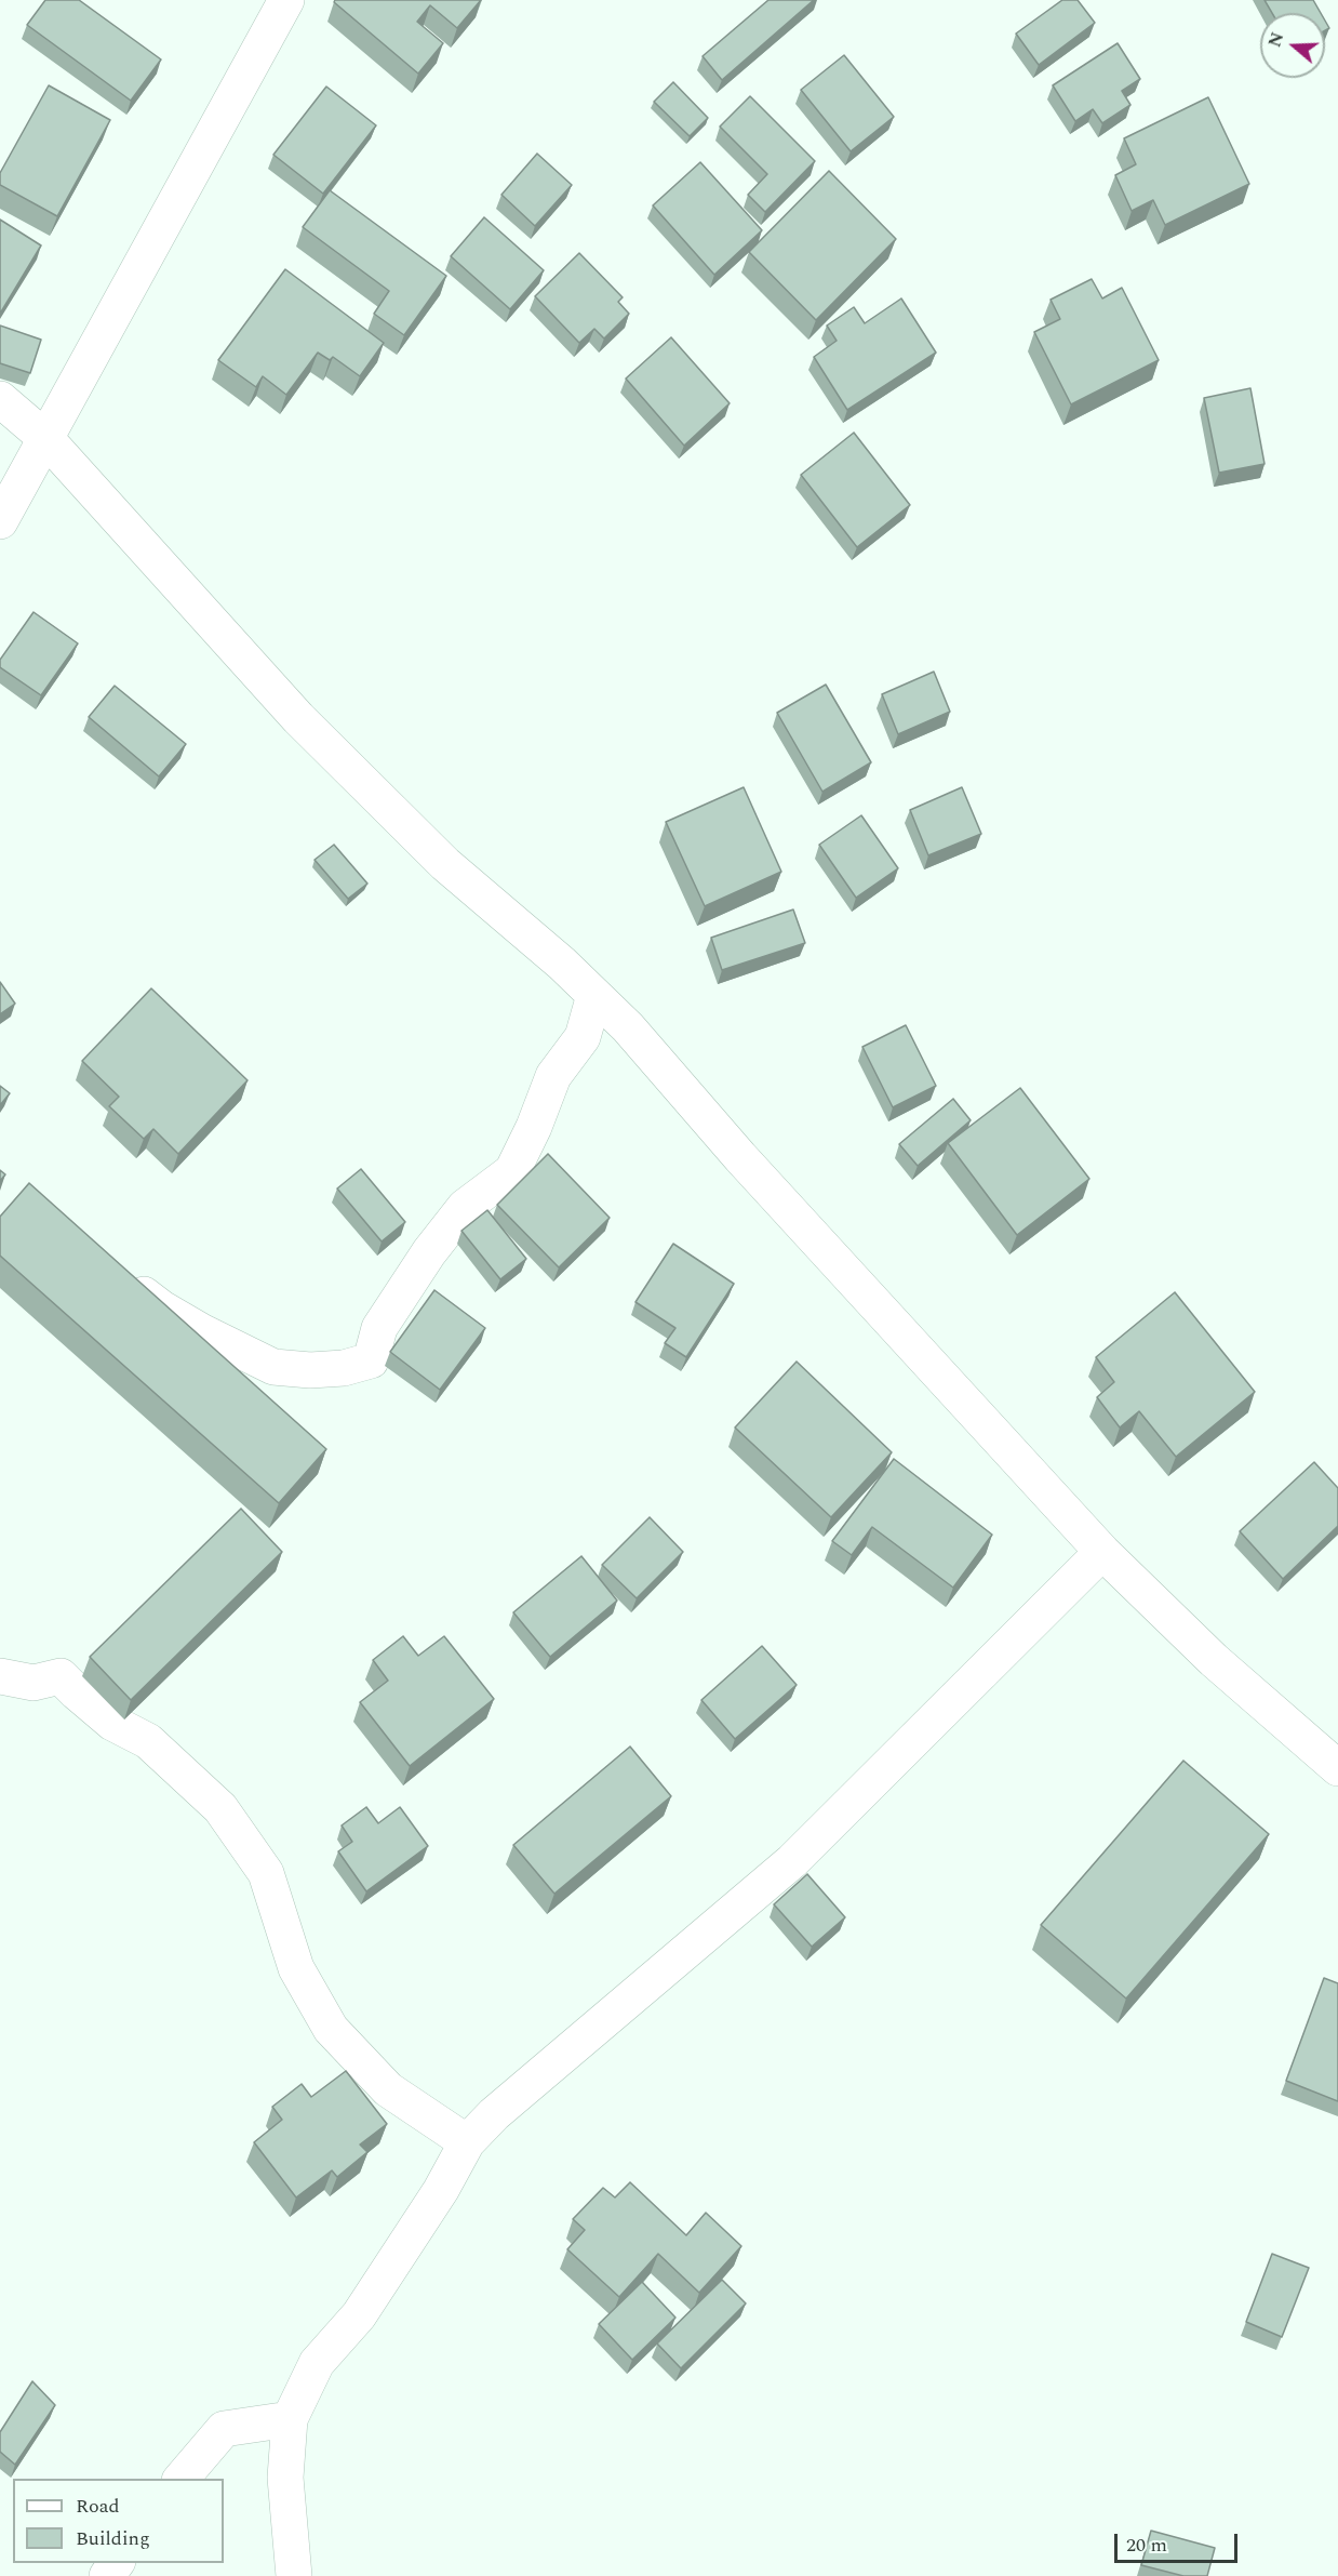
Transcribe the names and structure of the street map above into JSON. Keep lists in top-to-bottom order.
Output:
{
  "legend": ["Road", "Building"],
  "scale_bar": "20 m",
  "north": "left"
}
